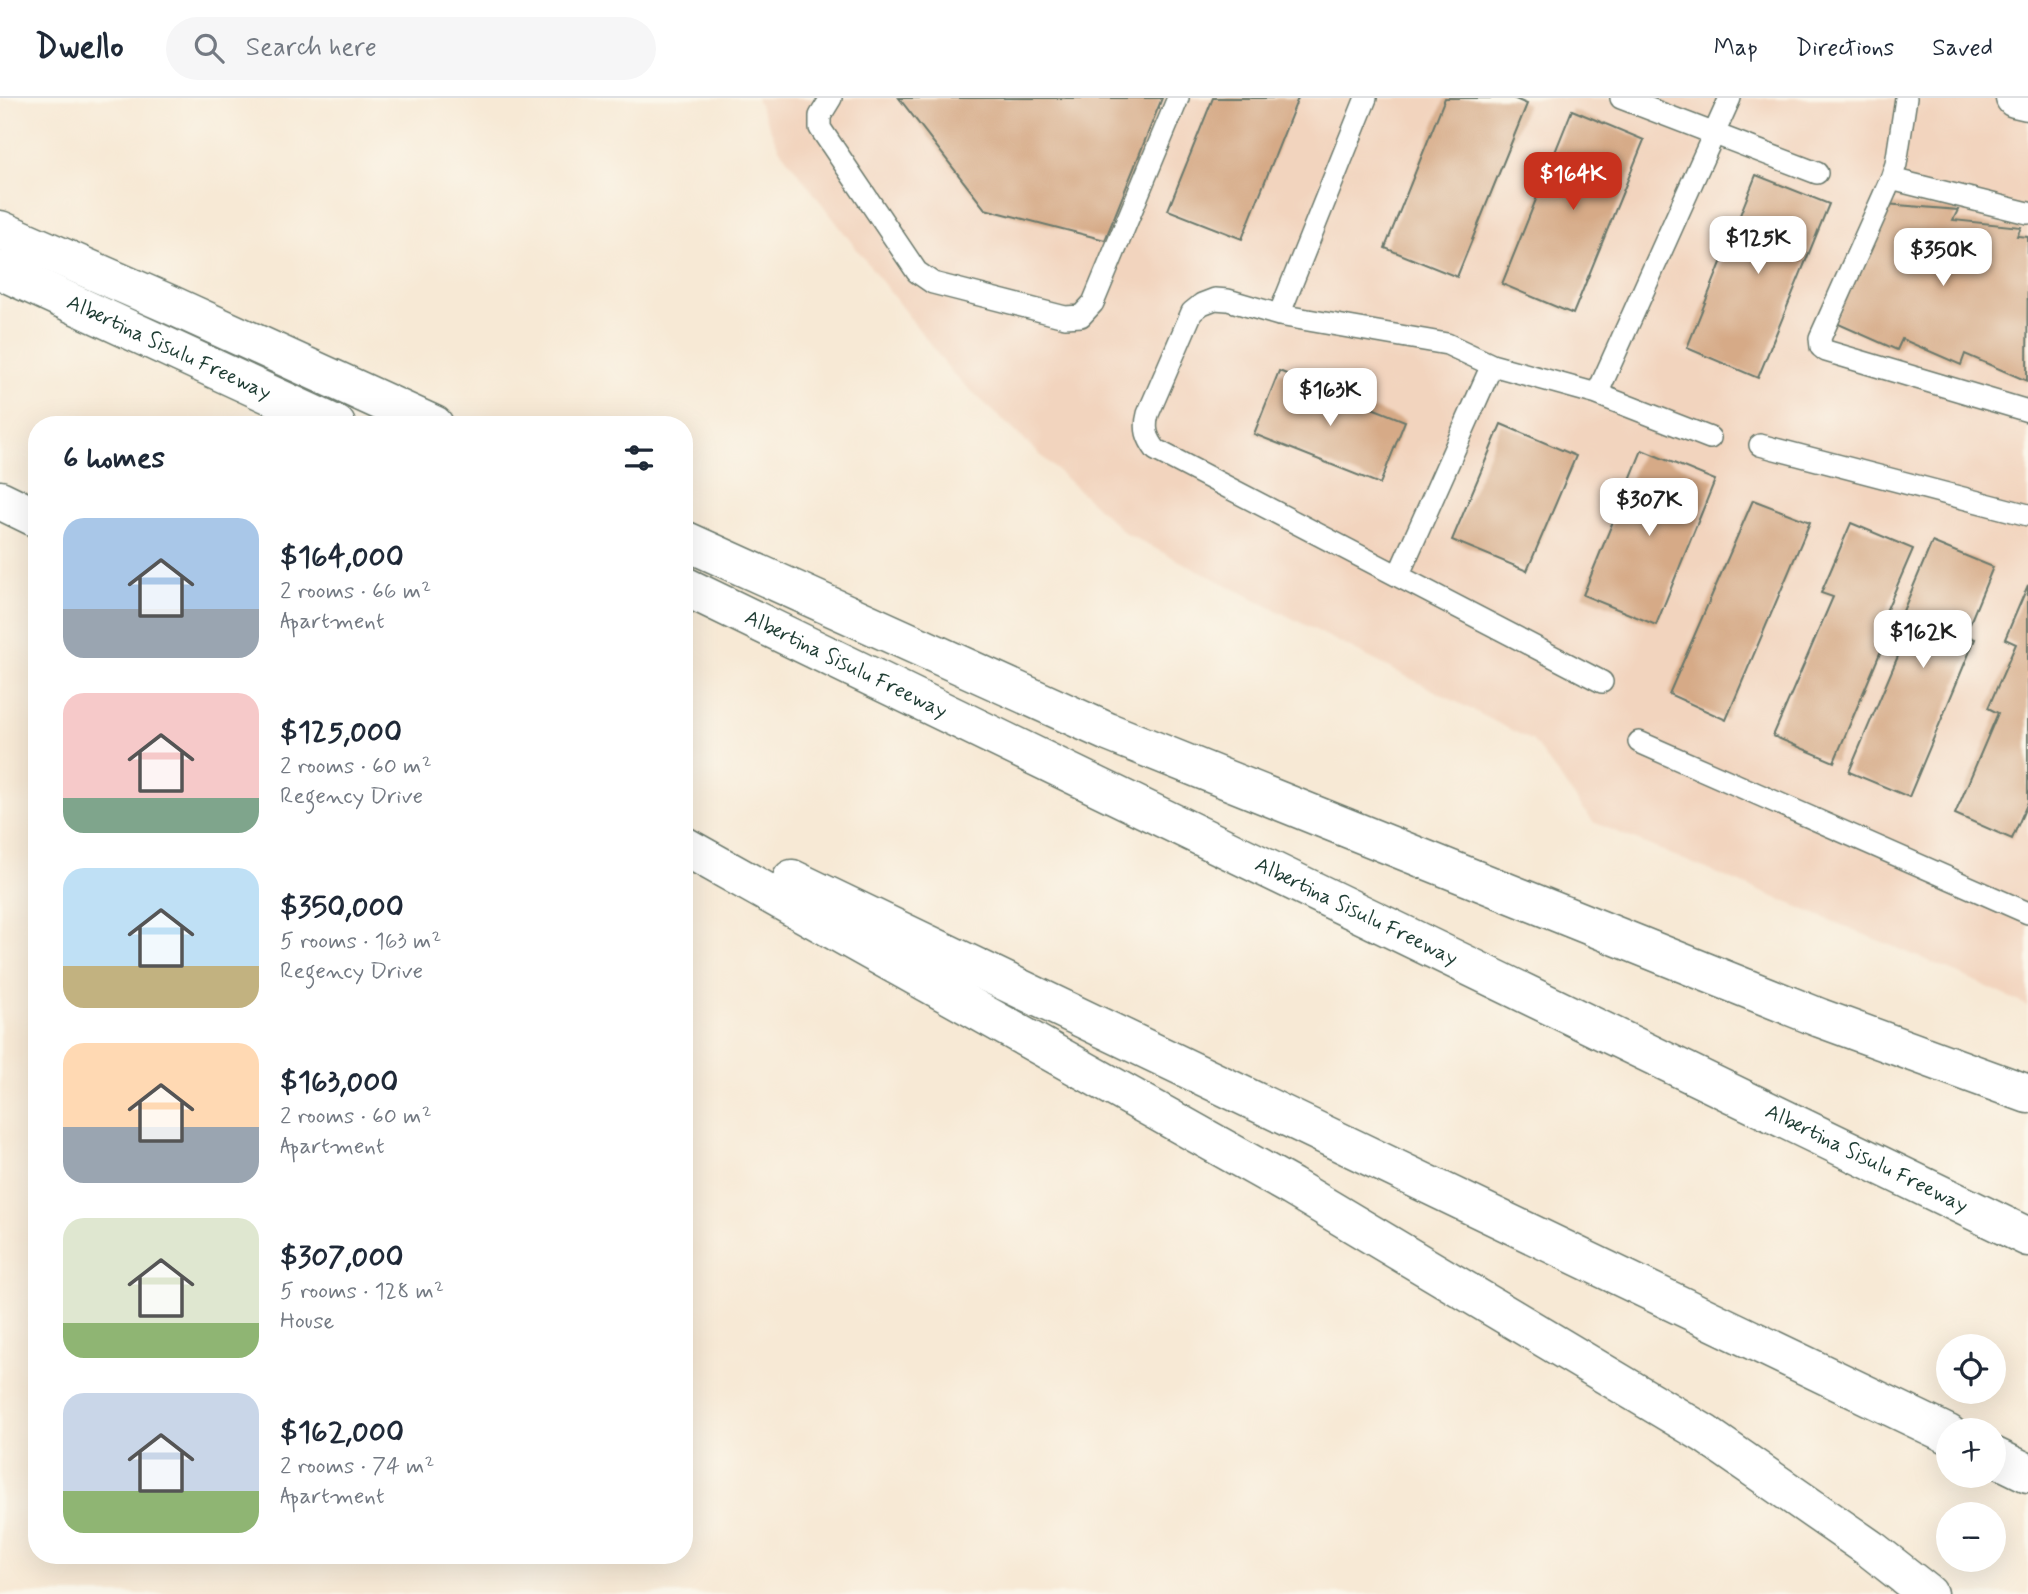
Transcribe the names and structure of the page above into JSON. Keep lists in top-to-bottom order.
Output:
{
  "streets": {
    "main road": ["Albertina Sisulu Freeway"]
  },
  "page": {
    "header": "Dwello",
    "search": "Search here",
    "nav": ["Map", "Directions", "Saved"],
    "price": [
      "$164K",
      "$125K",
      "$350K",
      "$163K",
      "$307K",
      "$162K"
    ],
    "heading": "6 homes",
    "list": [
      {
        "name": "$164,000",
        "note": "2 rooms · 66 m² · Apartment"
      },
      {
        "name": "$125,000",
        "note": "2 rooms · 60 m² · Regency Drive"
      },
      {
        "name": "$350,000",
        "note": "5 rooms · 163 m² · Regency Drive"
      },
      {
        "name": "$163,000",
        "note": "2 rooms · 60 m² · Apartment"
      },
      {
        "name": "$307,000",
        "note": "5 rooms · 128 m² · House"
      },
      {
        "name": "$162,000",
        "note": "2 rooms · 74 m² · Apartment"
      }
    ],
    "map_buttons": ["+", "−"]
  }
}
